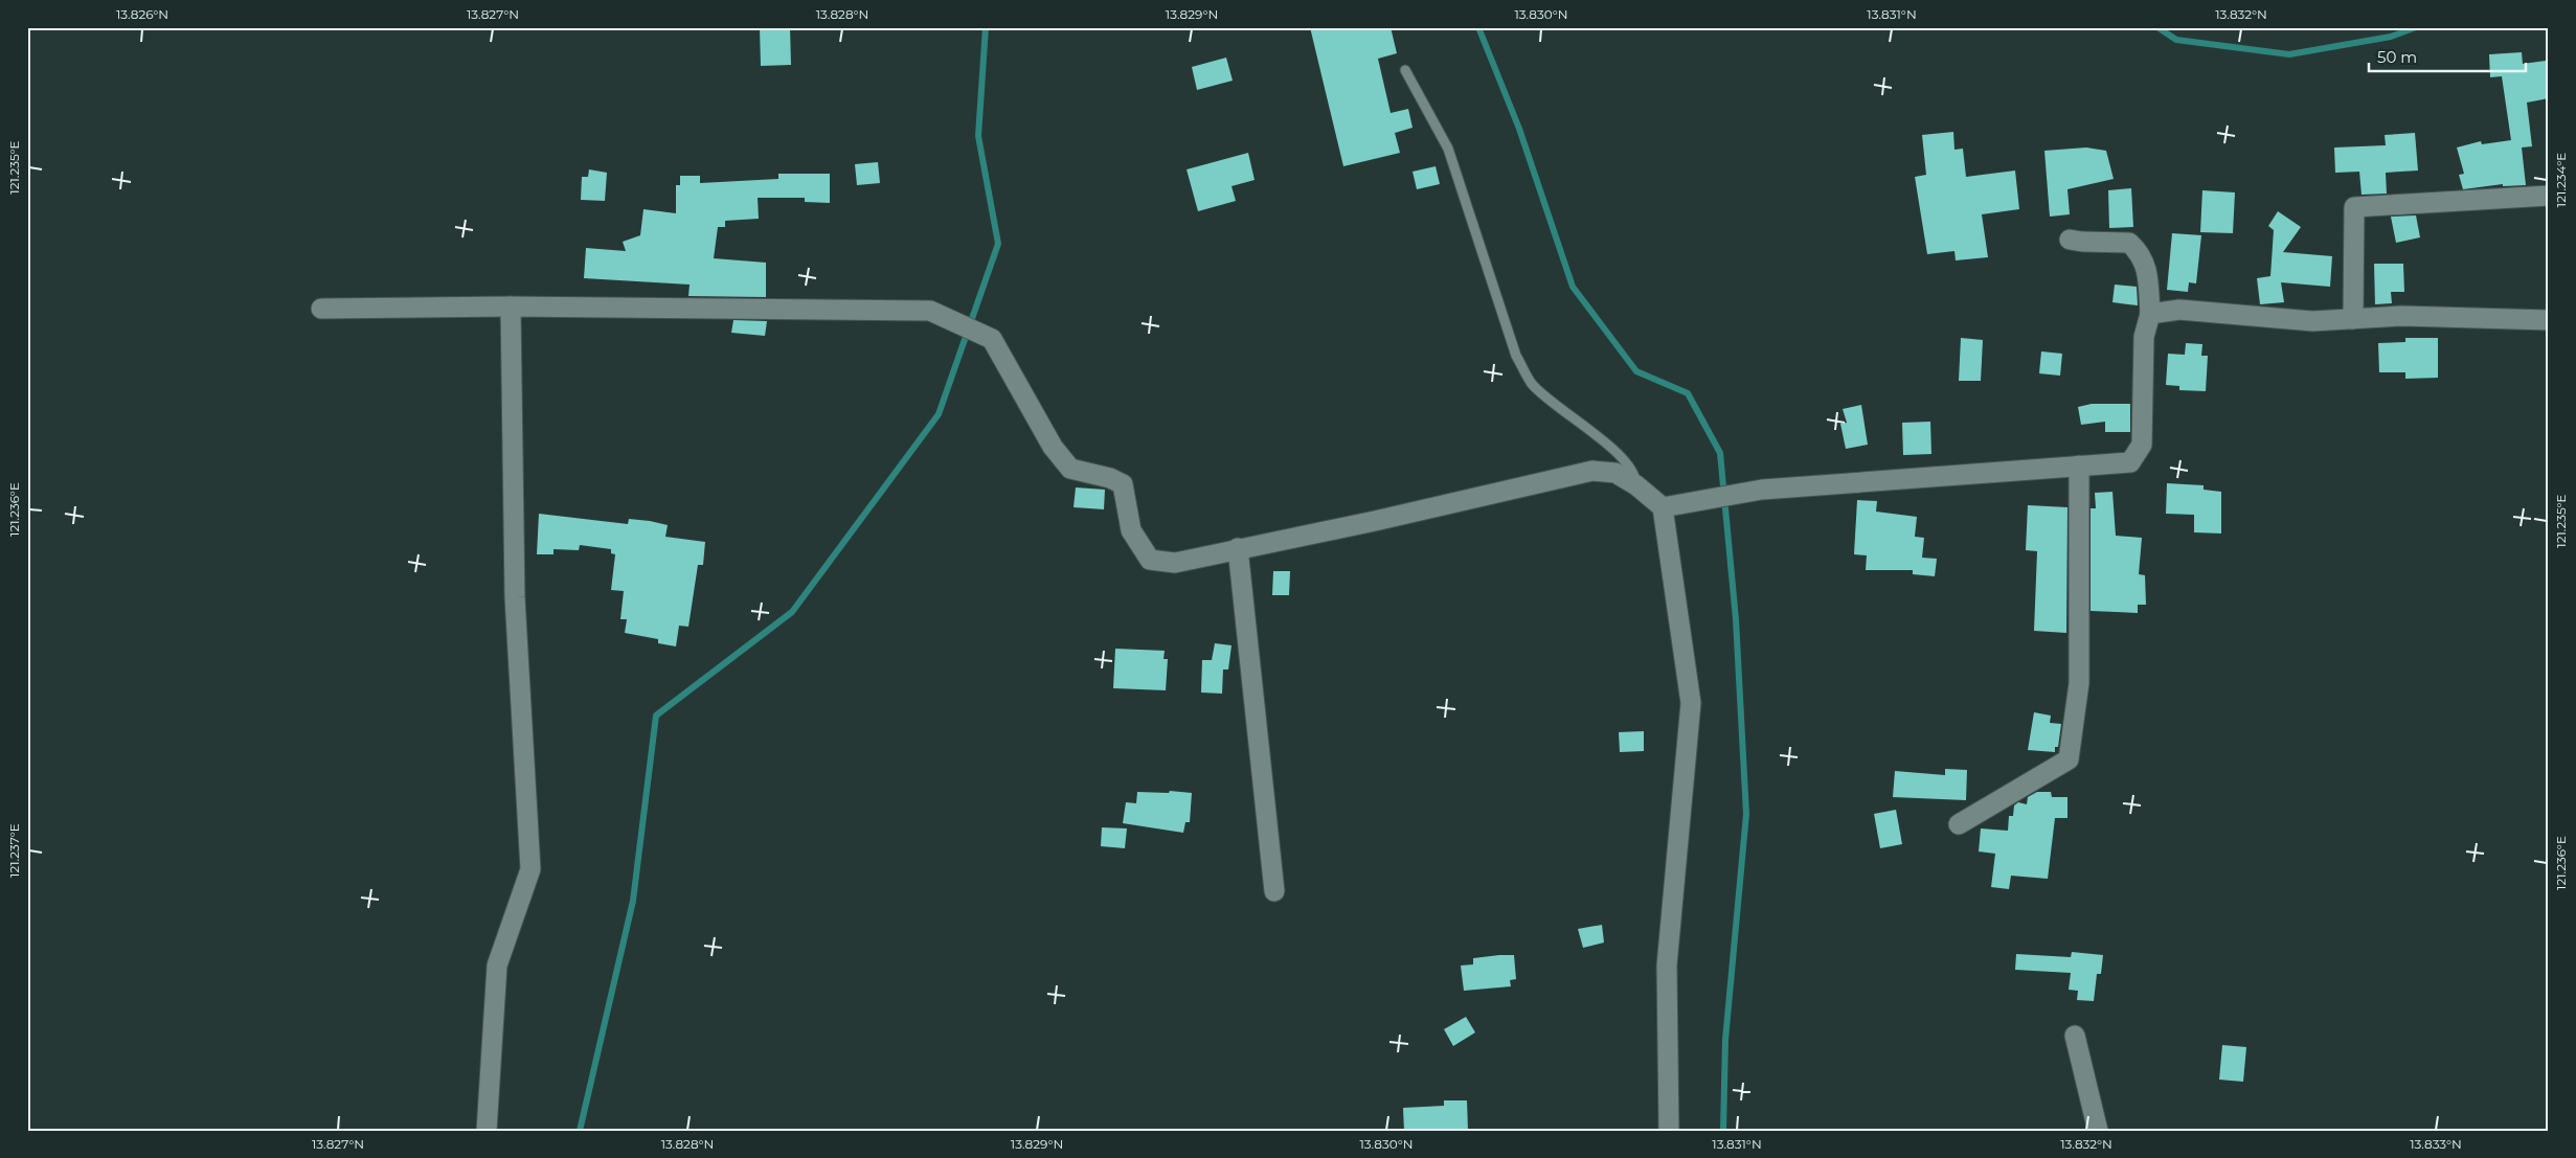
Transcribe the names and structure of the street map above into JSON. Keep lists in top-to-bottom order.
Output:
{
  "scale_bar": "50 m",
  "coordinates": [
    "13.826°N",
    "13.827°N",
    "13.828°N",
    "13.829°N",
    "13.830°N",
    "13.831°N",
    "13.832°N",
    "121.235°E",
    "121.234°E",
    "121.236°E",
    "121.237°E",
    "13.833°N"
  ]
}
